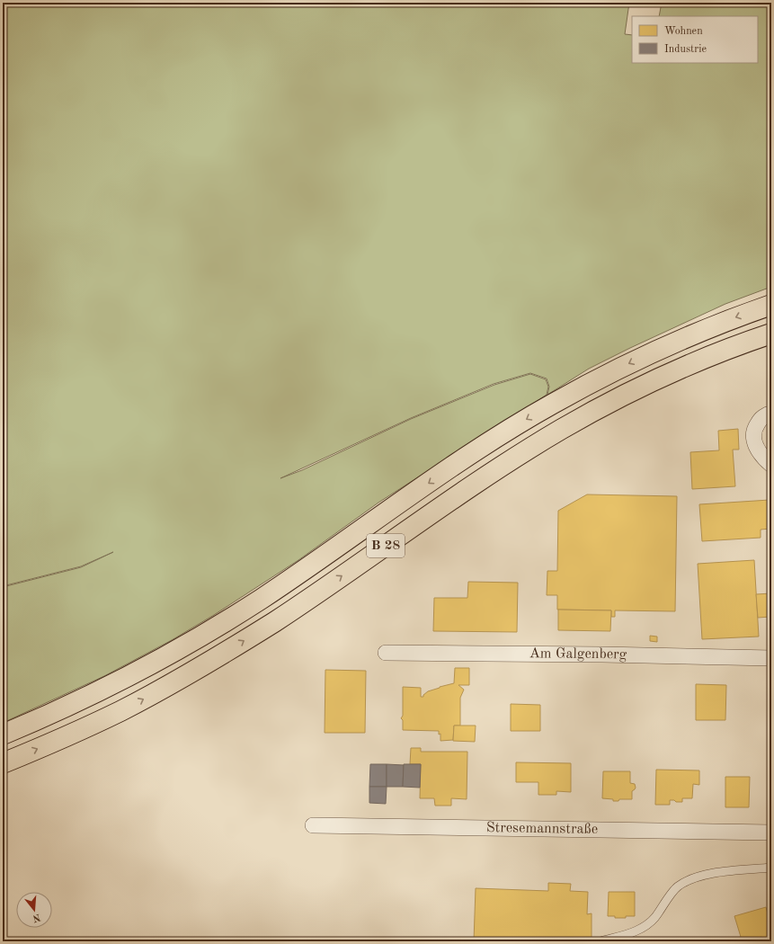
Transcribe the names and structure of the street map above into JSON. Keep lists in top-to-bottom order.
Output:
{
  "streets": {
    "highway": ["B 28"],
    "street": ["Am Galgenberg", "Stresemannstraße"]
  },
  "legend": ["Wohnen", "Industrie"],
  "north": "bottom"
}
